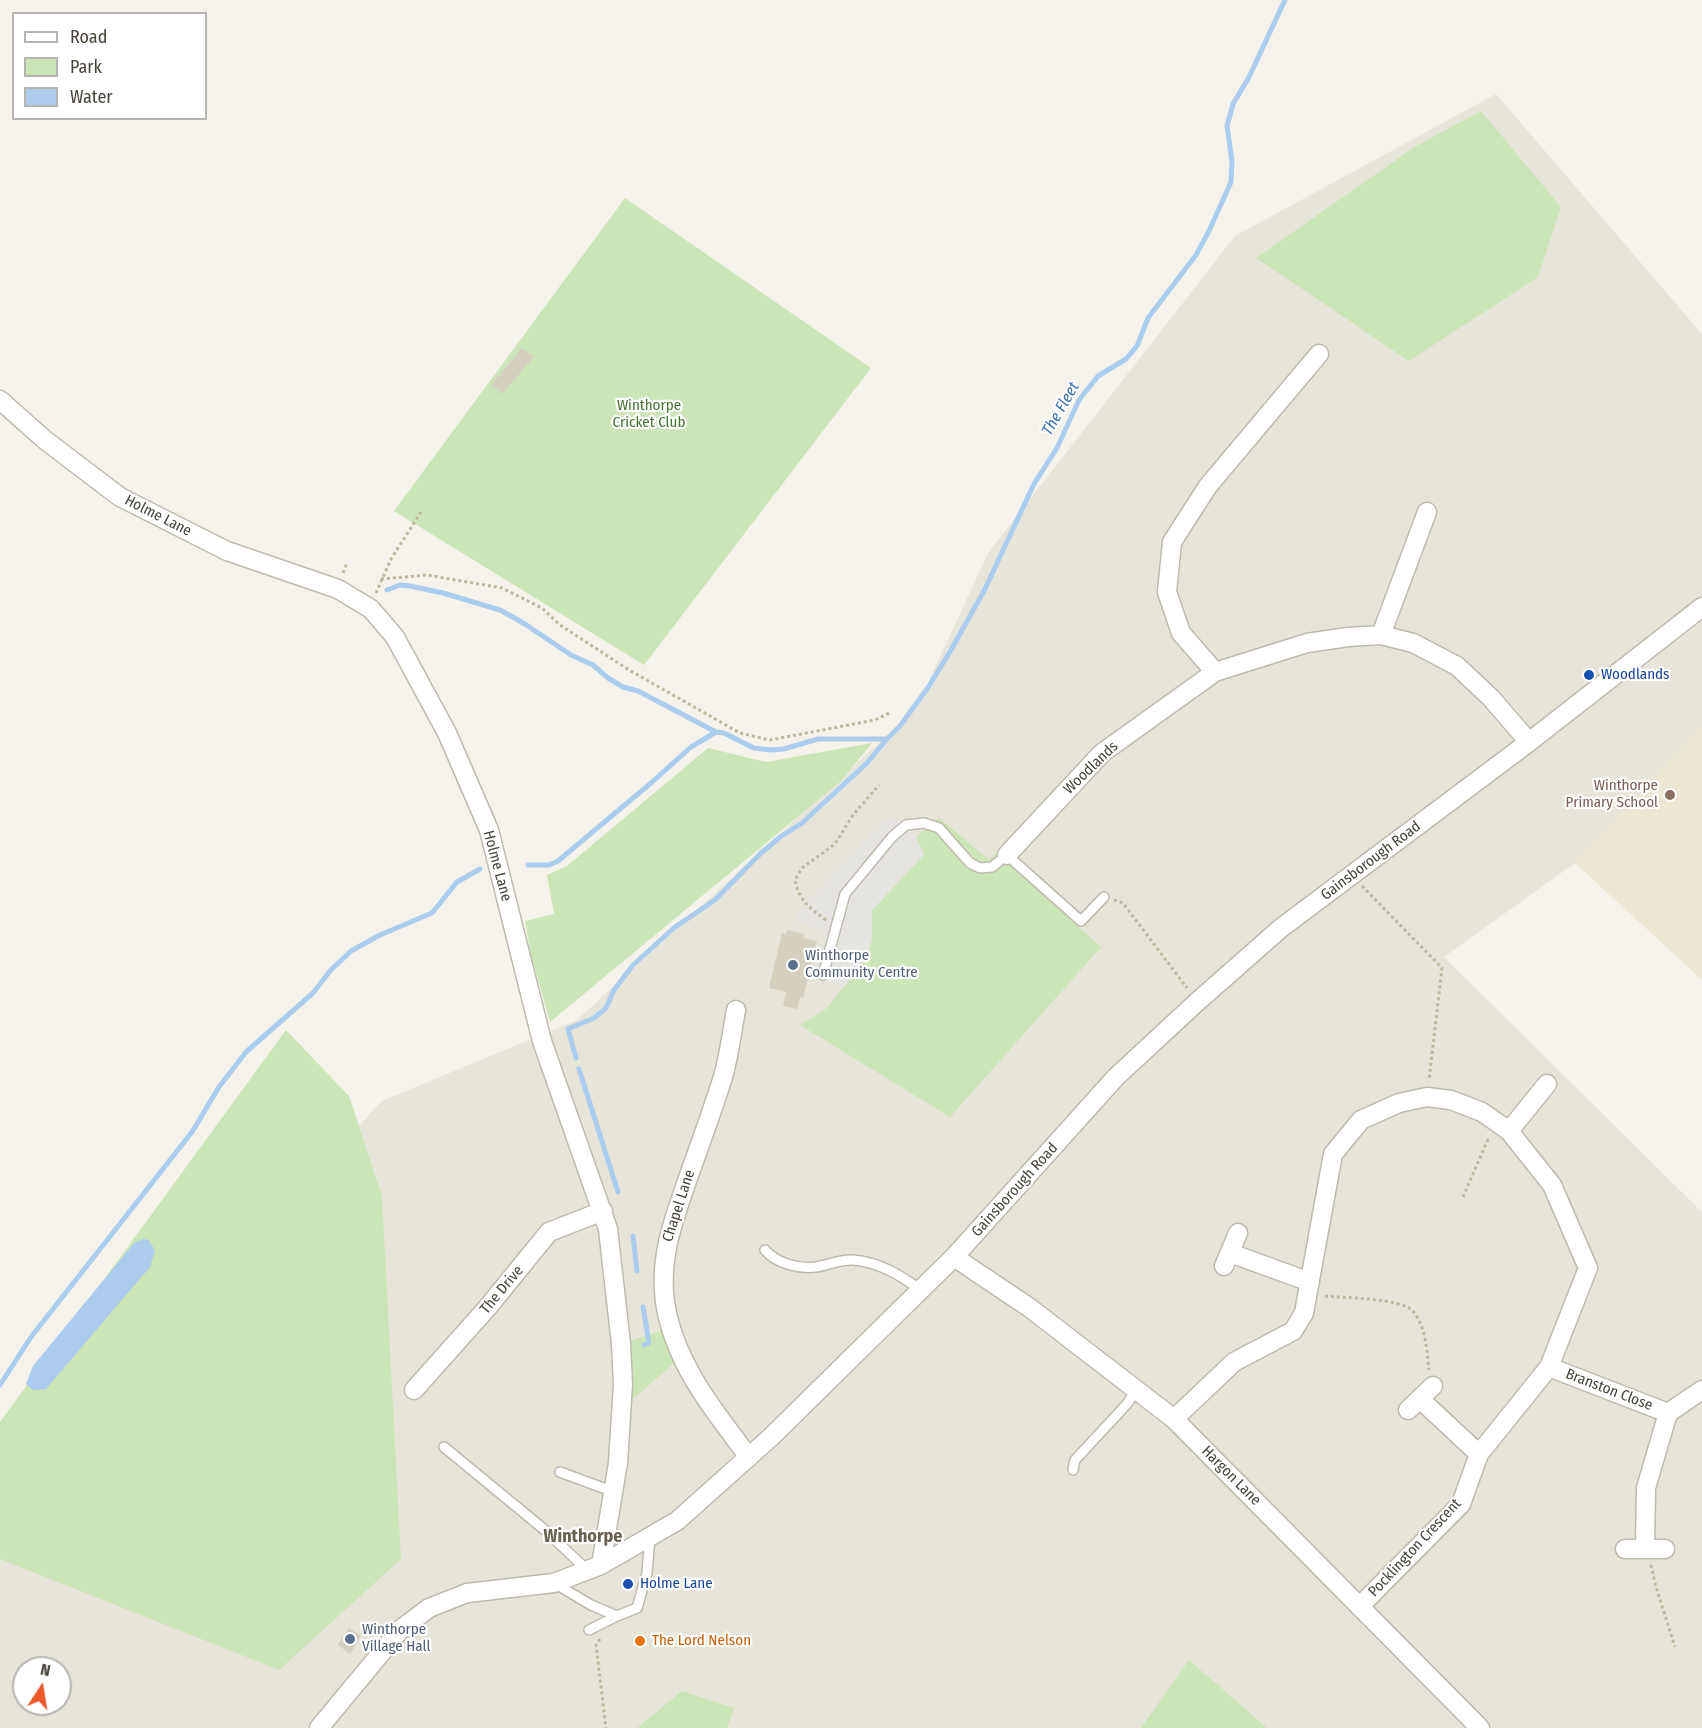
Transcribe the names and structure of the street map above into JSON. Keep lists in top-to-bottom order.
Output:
{
  "streets": {
    "street": [
      "Holme Lane",
      "Woodlands",
      "Gainsborough Road",
      "Chapel Lane",
      "The Drive",
      "Branston Close",
      "Hargon Lane",
      "Pocklington Crescent"
    ]
  },
  "crossings": [
    ["Holme Lane", "Gainsborough Road"],
    ["Holme Lane", "The Drive"],
    ["Woodlands", "Gainsborough Road"],
    ["Gainsborough Road", "Chapel Lane"],
    ["Gainsborough Road", "Hargon Lane"],
    ["Branston Close", "Pocklington Crescent"],
    ["Hargon Lane", "Pocklington Crescent"]
  ],
  "districts": ["Winthorpe"],
  "water": ["The Fleet"],
  "parks": ["Winthorpe Cricket Club"],
  "places": [
    "Woodlands",
    "Winthorpe Primary School",
    "Winthorpe Community Centre",
    "Holme Lane",
    "Winthorpe Village Hall",
    "The Lord Nelson"
  ],
  "legend": ["Road", "Park", "Water"],
  "north": "top"
}
